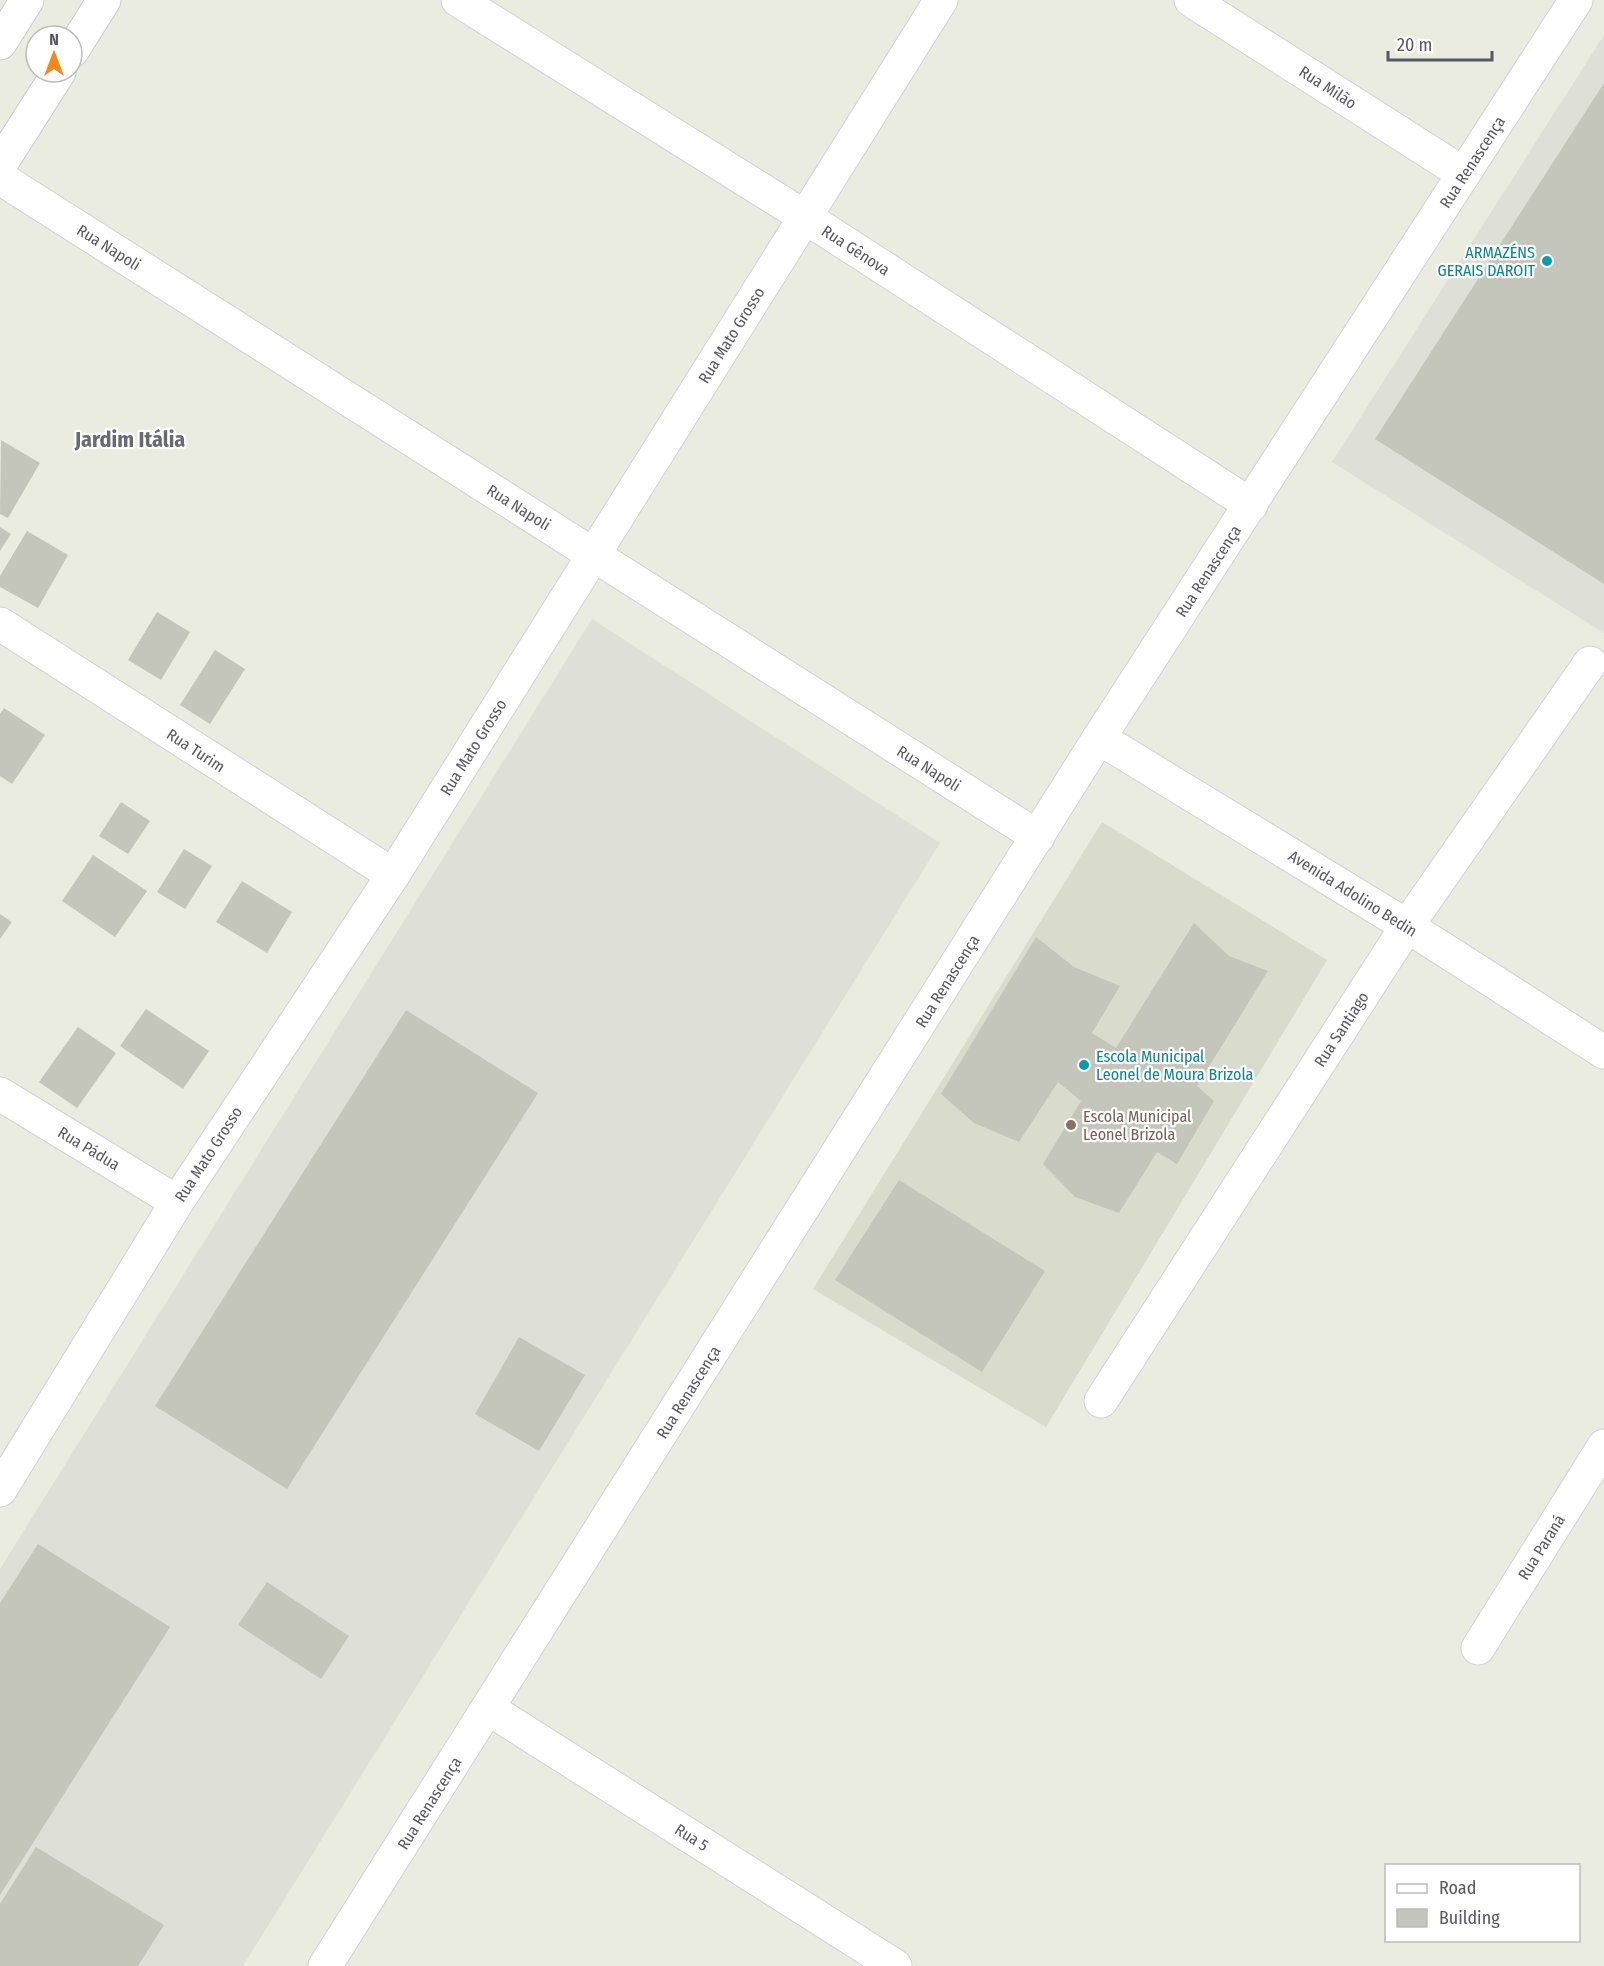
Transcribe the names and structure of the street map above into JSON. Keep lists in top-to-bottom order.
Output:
{
  "streets": {
    "street": [
      "Rua Milão",
      "Rua Renascença",
      "Rua Napoli",
      "Rua Gênova",
      "Rua Mato Grosso",
      "Rua Turim",
      "Avenida Adolino Bedin",
      "Rua Santiago",
      "Rua Pádua",
      "Rua Paraná",
      "Rua 5"
    ]
  },
  "crossings": [
    ["Rua Milão", "Rua Renascença"],
    ["Rua Renascença", "Rua Napoli"],
    ["Rua Renascença", "Rua Gênova"],
    ["Rua Renascença", "Avenida Adolino Bedin"],
    ["Rua Renascença", "Rua 5"],
    ["Rua Napoli", "Rua Mato Grosso"],
    ["Rua Gênova", "Rua Mato Grosso"],
    ["Rua Mato Grosso", "Rua Turim"],
    ["Rua Mato Grosso", "Rua Pádua"],
    ["Avenida Adolino Bedin", "Rua Santiago"]
  ],
  "districts": ["Jardim Itália"],
  "places": ["ARMAZÉNS GERAIS DAROIT", "Escola Municipal Leonel de Moura Brizola", "Escola Municipal Leonel Brizola"],
  "legend": ["Road", "Building"],
  "scale_bar": "20 m",
  "north": "top"
}
